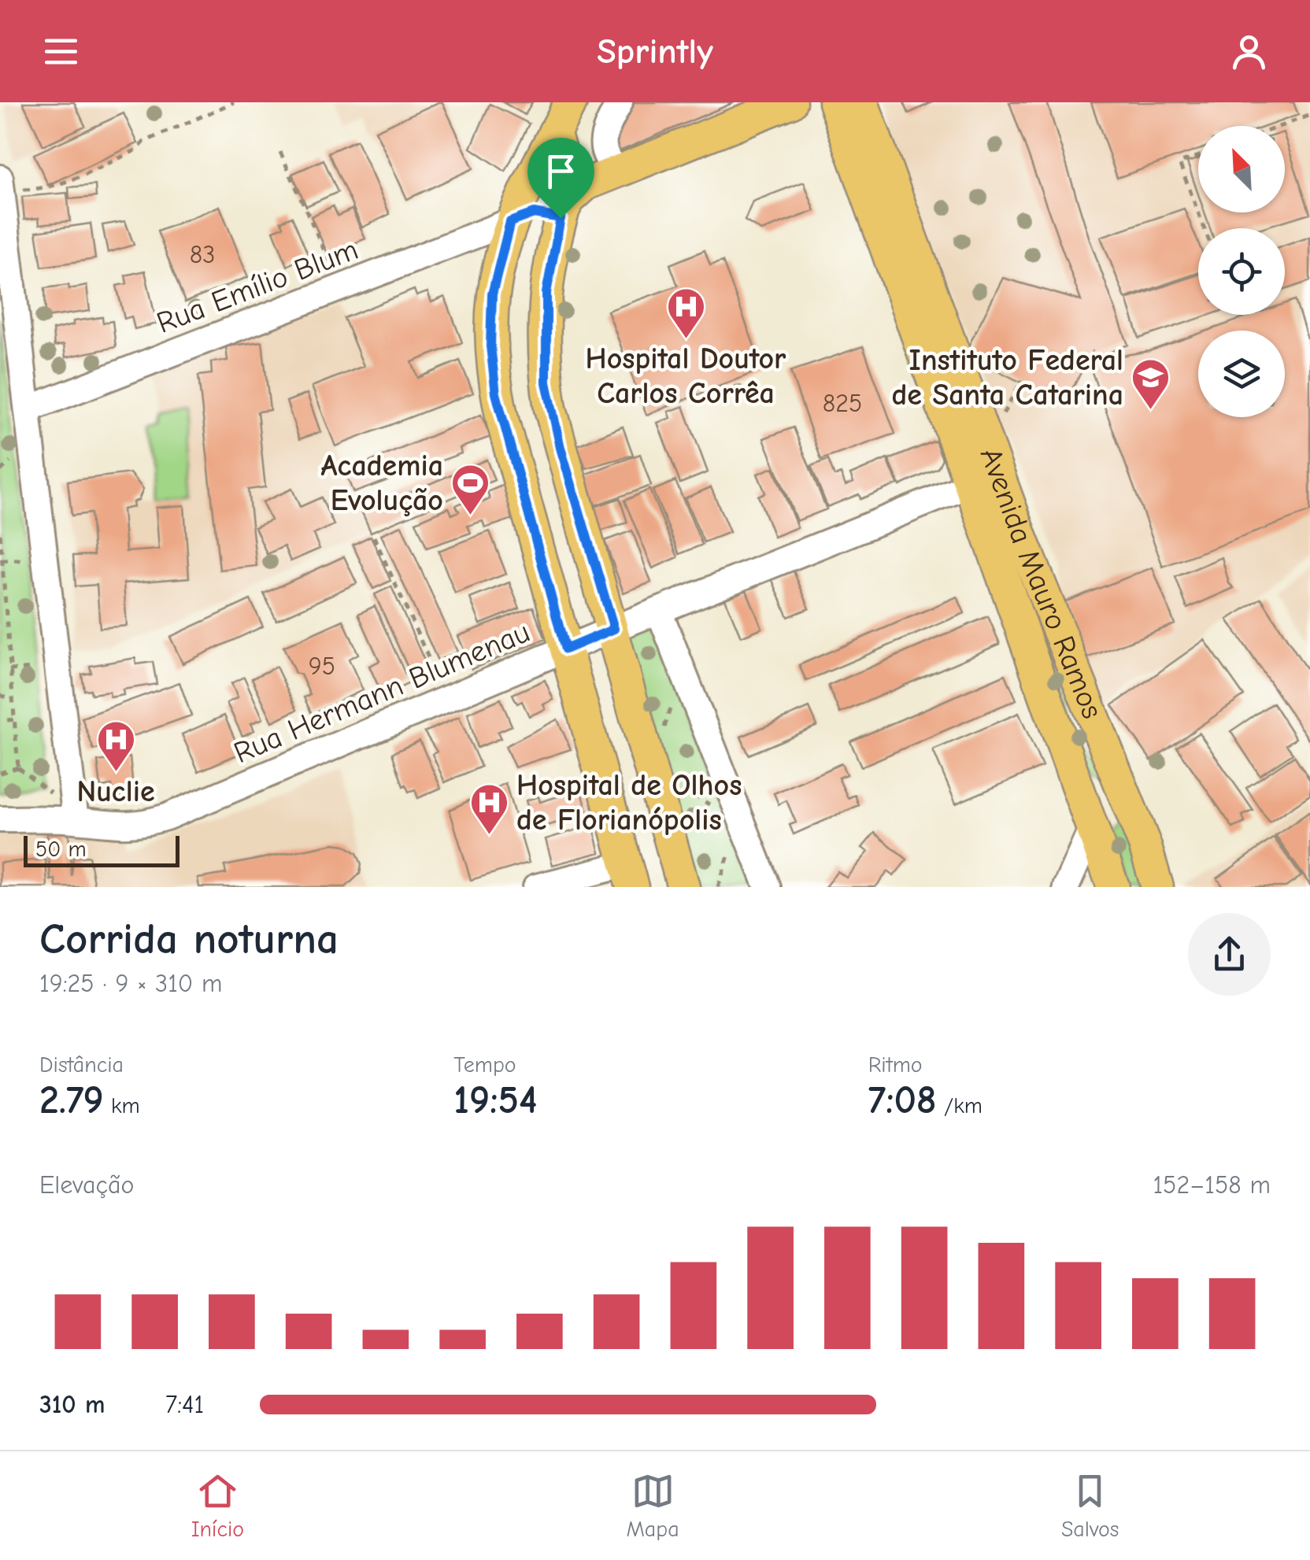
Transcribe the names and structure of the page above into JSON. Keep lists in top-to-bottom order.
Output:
{
  "streets": {
    "main road": ["Avenida Mauro Ramos"],
    "street": ["Rua Emílio Blum", "Rua Hermann Blumenau"]
  },
  "crossings": [
    ["Avenida Mauro Ramos", "Rua Hermann Blumenau"]
  ],
  "places": {
    "hospital": ["Hospital Doutor Carlos Corrêa", "Nuclie", "Hospital de Olhos de Florianópolis"],
    "school or university": ["Instituto Federal de Santa Catarina"],
    "sports": ["Academia Evolução"]
  },
  "house_numbers": ["83", "825", "95"],
  "scale_bar": "50 m",
  "north": "top left",
  "page": {
    "header": "Sprintly",
    "scale": "50 m",
    "heading": ["Corrida noturna", "19:25 · 9 × 310 m"],
    "stats": [
      ["Distância", "2.79 km"],
      ["Tempo", "19:54"],
      ["Ritmo", "7:08 /km"]
    ],
    "chart": ["Elevação", "152–158 m"],
    "list": [
      {
        "name": "310 m",
        "note": "7:41"
      }
    ],
    "tabs": ["Início", "Mapa", "Salvos"]
  }
}
